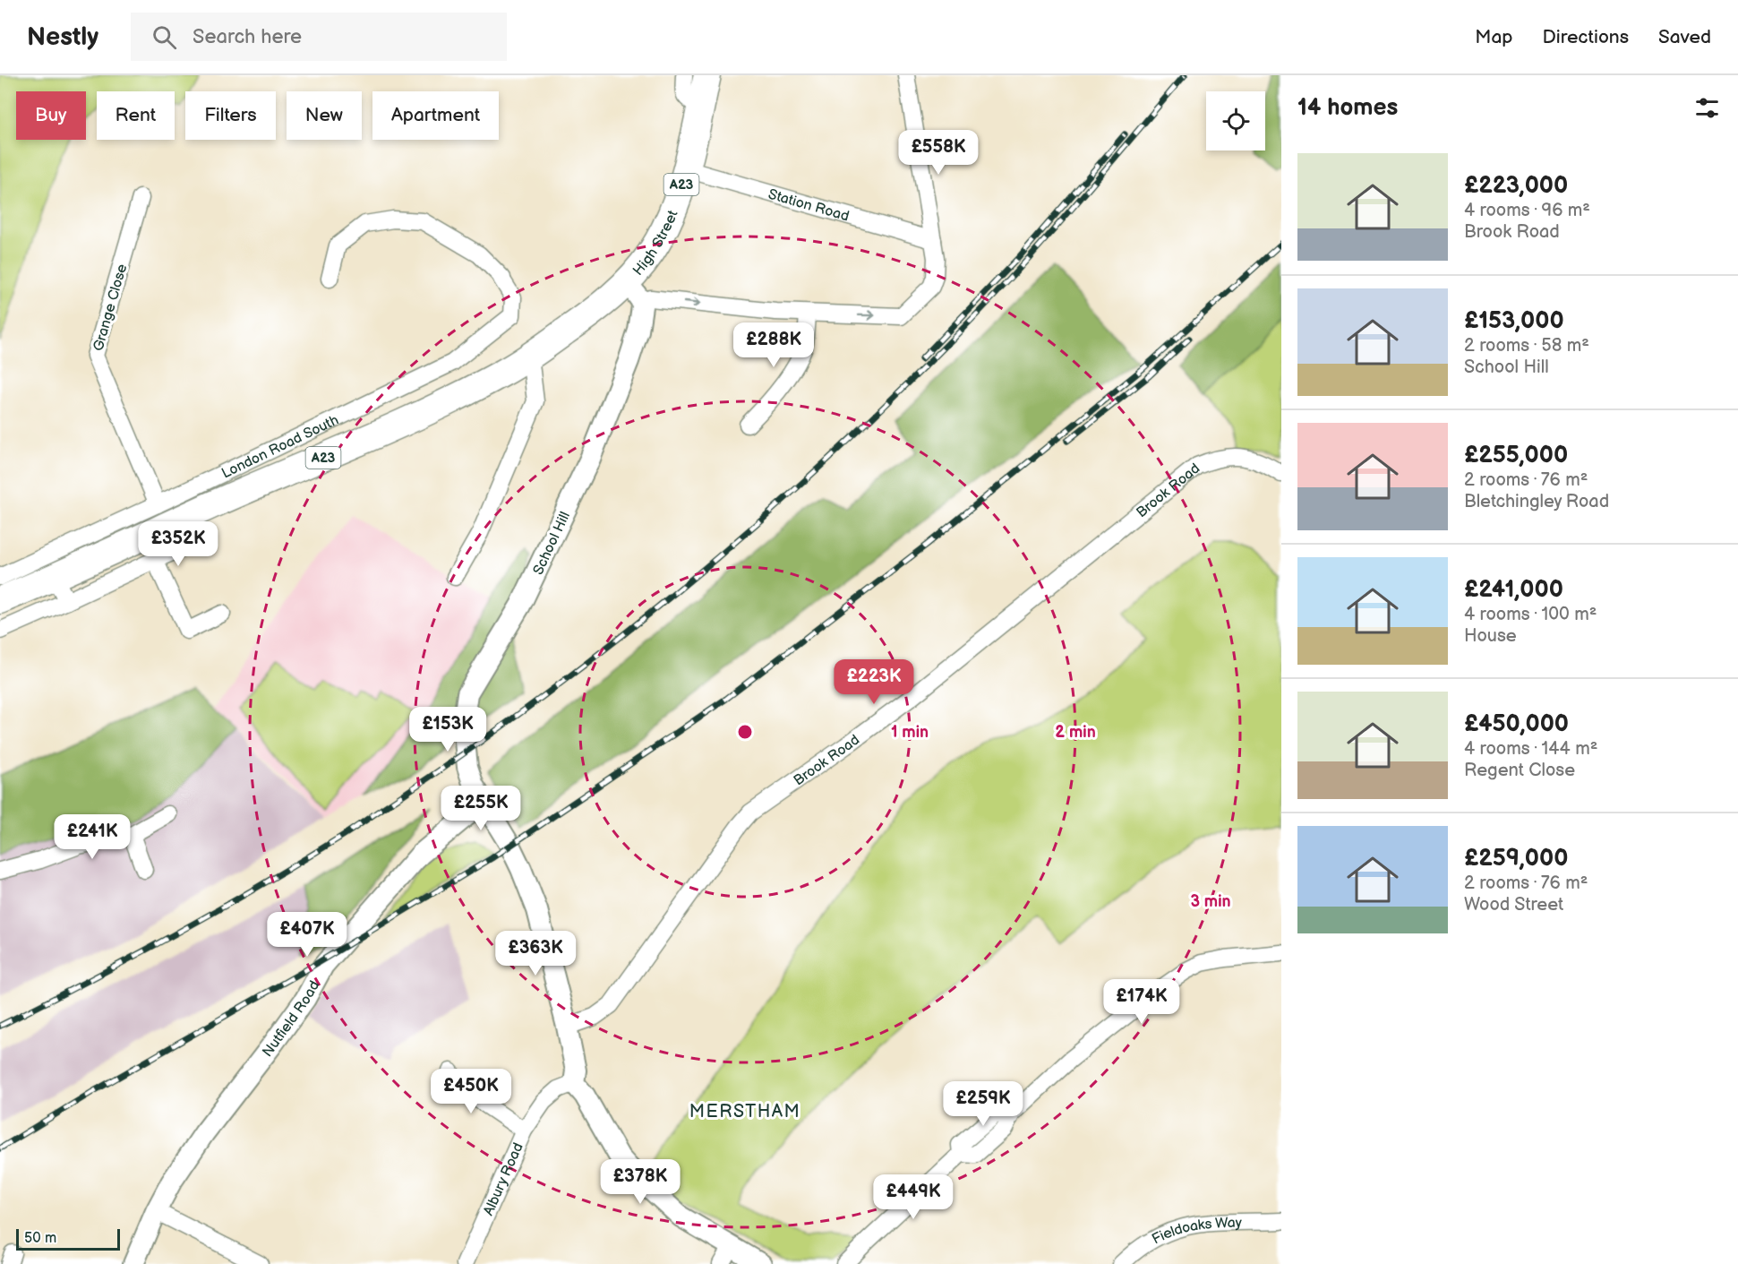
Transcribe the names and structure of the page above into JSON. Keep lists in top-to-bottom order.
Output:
{
  "streets": {
    "main road": ["A23", "High Street", "London Road South"],
    "street": [
      "Station Road",
      "Grange Close",
      "Brook Road",
      "School Hill",
      "Nutfield Road",
      "Albury Road",
      "Fieldoaks Way"
    ]
  },
  "crossings": [
    ["Station Road", "High Street"],
    ["High Street", "London Road South"],
    ["High Street", "School Hill"],
    ["Grange Close", "London Road South"],
    ["London Road South", "School Hill"],
    ["Brook Road", "School Hill"],
    ["School Hill", "Nutfield Road"],
    ["School Hill", "Albury Road"]
  ],
  "districts": ["MERSTHAM"],
  "scale_bar": "50 m",
  "page": {
    "header": "Nestly",
    "search": "Search here",
    "nav": ["Map", "Directions", "Saved"],
    "heading": "14 homes",
    "chip": [
      "Buy",
      "Rent",
      "Filters",
      "New",
      "Apartment"
    ],
    "price": [
      "£558K",
      "£288K",
      "£352K",
      "£223K",
      "£153K",
      "£255K",
      "£241K",
      "£407K",
      "£363K",
      "£174K",
      "£450K",
      "£259K",
      "£378K",
      "£449K"
    ],
    "list": [
      {
        "name": "£223,000",
        "note": "4 rooms · 96 m² · Brook Road"
      },
      {
        "name": "£153,000",
        "note": "2 rooms · 58 m² · School Hill"
      },
      {
        "name": "£255,000",
        "note": "2 rooms · 76 m² · Bletchingley Road"
      },
      {
        "name": "£241,000",
        "note": "4 rooms · 100 m² · House"
      },
      {
        "name": "£450,000",
        "note": "4 rooms · 144 m² · Regent Close"
      },
      {
        "name": "£259,000",
        "note": "2 rooms · 76 m² · Wood Street"
      }
    ],
    "scale": "50 m"
  },
  "rings": ["1 min", "2 min", "3 min"]
}
